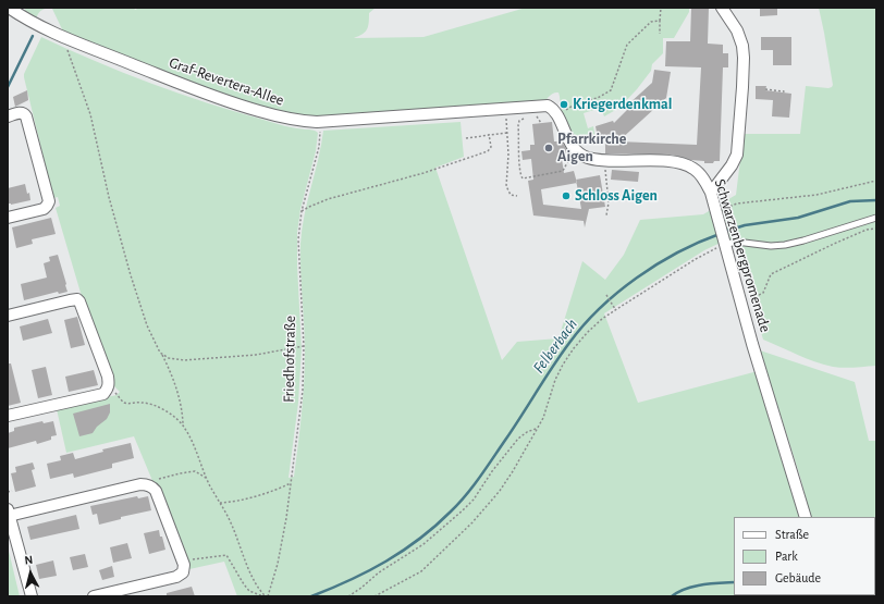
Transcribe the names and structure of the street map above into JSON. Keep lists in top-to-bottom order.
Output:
{
  "streets": {
    "street": ["Graf-Revertera-Allee", "Schwarzenbergpromenade"],
    "path": ["Friedhofstraße"]
  },
  "crossings": [
    ["Graf-Revertera-Allee", "Friedhofstraße"]
  ],
  "water": ["Felberbach"],
  "places": ["Kriegerdenkmal", "Pfarrkirche Aigen", "Schloss Aigen"],
  "legend": ["Straße", "Park", "Gebäude"],
  "north": "top"
}
